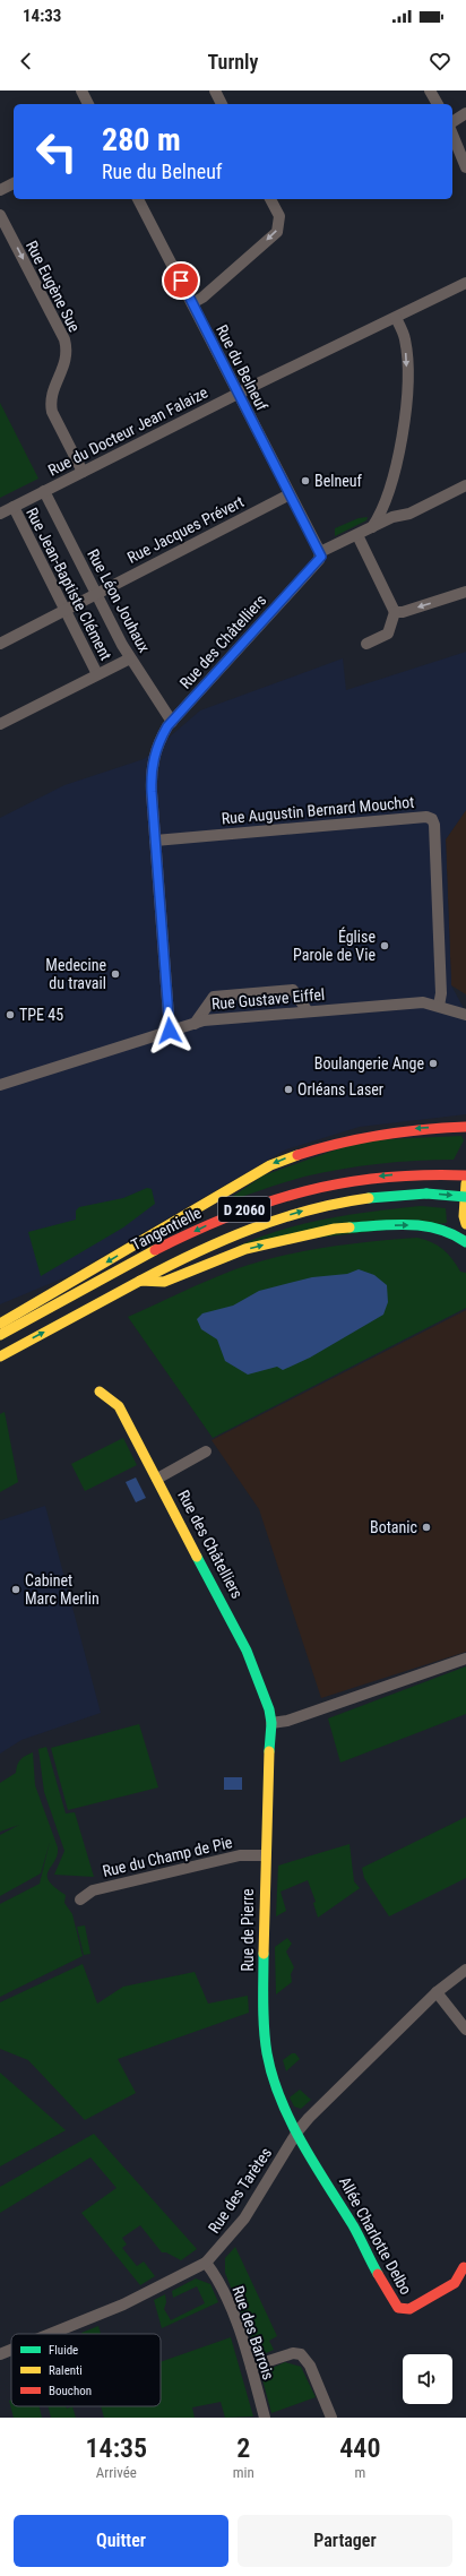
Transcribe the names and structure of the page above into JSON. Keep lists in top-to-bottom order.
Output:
{
  "streets": {
    "main road": [
      "Rue des Châtelliers",
      "D 2060",
      "Tangentielle",
      "Rue de Pierre",
      "Allée Charlotte Delbo"
    ],
    "street": [
      "Rue Eugène Sue",
      "Rue du Belneuf",
      "Rue du Docteur Jean Falaize",
      "Rue Jacques Prévert",
      "Rue Jean-Baptiste Clément",
      "Rue Léon Jouhaux",
      "Rue Augustin Bernard Mouchot",
      "Rue Gustave Eiffel",
      "Rue du Champ de Pie",
      "Rue des Tarètes",
      "Rue des Barrois"
    ]
  },
  "crossings": [
    ["Rue Eugène Sue", "Rue du Docteur Jean Falaize"],
    ["Rue du Belneuf", "Rue du Docteur Jean Falaize"],
    ["Rue du Belneuf", "Rue Jacques Prévert"],
    ["Rue du Belneuf", "Rue des Châtelliers"],
    ["Rue du Docteur Jean Falaize", "Rue Jean-Baptiste Clément"],
    ["Rue du Docteur Jean Falaize", "Rue Léon Jouhaux"],
    ["Rue Jacques Prévert", "Rue Jean-Baptiste Clément"],
    ["Rue Jacques Prévert", "Rue Léon Jouhaux"],
    ["Rue Léon Jouhaux", "Rue des Châtelliers"],
    ["Rue des Châtelliers", "Rue Augustin Bernard Mouchot"],
    ["Rue des Châtelliers", "Rue Gustave Eiffel"],
    ["Rue des Châtelliers", "Rue de Pierre"],
    ["Rue Augustin Bernard Mouchot", "Rue Gustave Eiffel"],
    ["Rue du Champ de Pie", "Rue de Pierre"],
    ["Rue de Pierre", "Rue des Tarètes"],
    ["Rue de Pierre", "Allée Charlotte Delbo"],
    ["Rue des Tarètes", "Allée Charlotte Delbo"],
    ["Rue des Tarètes", "Rue des Barrois"]
  ],
  "one_way": ["Rue Eugène Sue"],
  "places": [
    "Belneuf",
    "Église Parole de Vie",
    "Medecine du travail",
    "TPE 45",
    "Boulangerie Ange",
    "Orléans Laser",
    "Botanic",
    "Cabinet Marc Merlin"
  ],
  "legend": ["Fluide", "Ralenti", "Bouchon"],
  "page": {
    "status": "14:33",
    "header": "Turnly",
    "turn": ["280 m", "Rue du Belneuf"],
    "eta": [
      "14:35",
      "Arrivée",
      "2",
      "min",
      "440",
      "m"
    ],
    "buttons": ["Quitter", "Partager"]
  }
}
